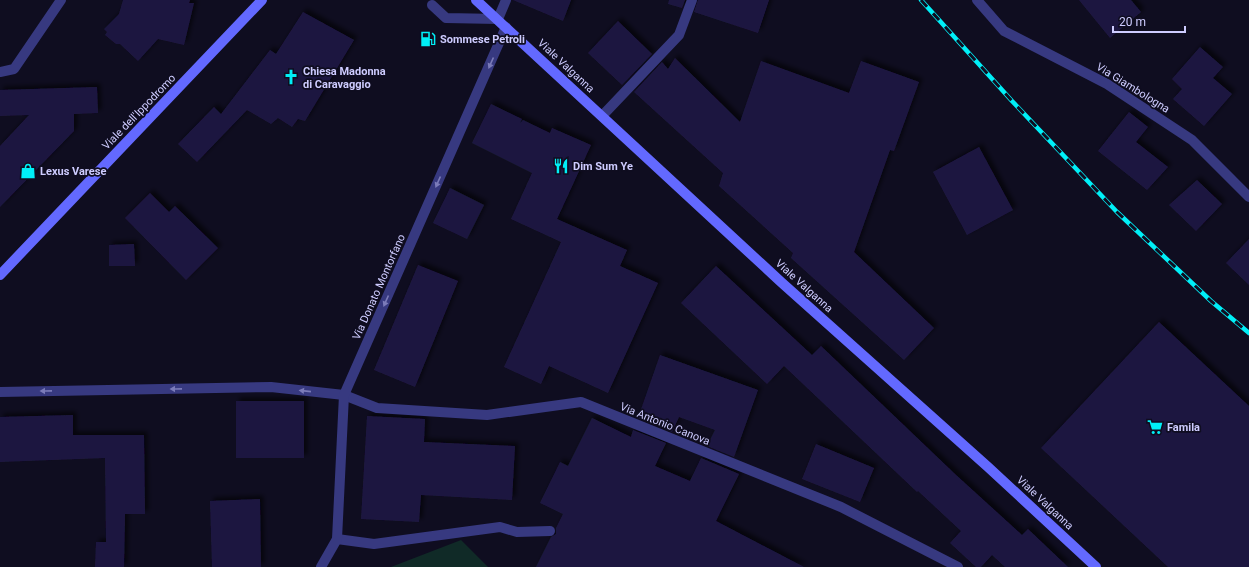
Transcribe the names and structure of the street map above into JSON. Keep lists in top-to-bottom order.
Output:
{
  "streets": {
    "main road": ["Viale Valganna", "Viale dell'Ippodromo"],
    "street": ["Via Giambologna", "Via Donato Montorfano", "Via Antonio Canova"]
  },
  "crossings": [
    ["Viale Valganna", "Via Donato Montorfano"],
    ["Via Donato Montorfano", "Via Antonio Canova"]
  ],
  "one_way": ["Via Donato Montorfano"],
  "places": {
    "fuel station": ["Sommese Petroli"],
    "church": ["Chiesa Madonna di Caravaggio"],
    "restaurant": ["Dim Sum Ye"],
    "shop": ["Lexus Varese"],
    "supermarket": ["Famila"]
  },
  "scale_bar": "20 m"
}
